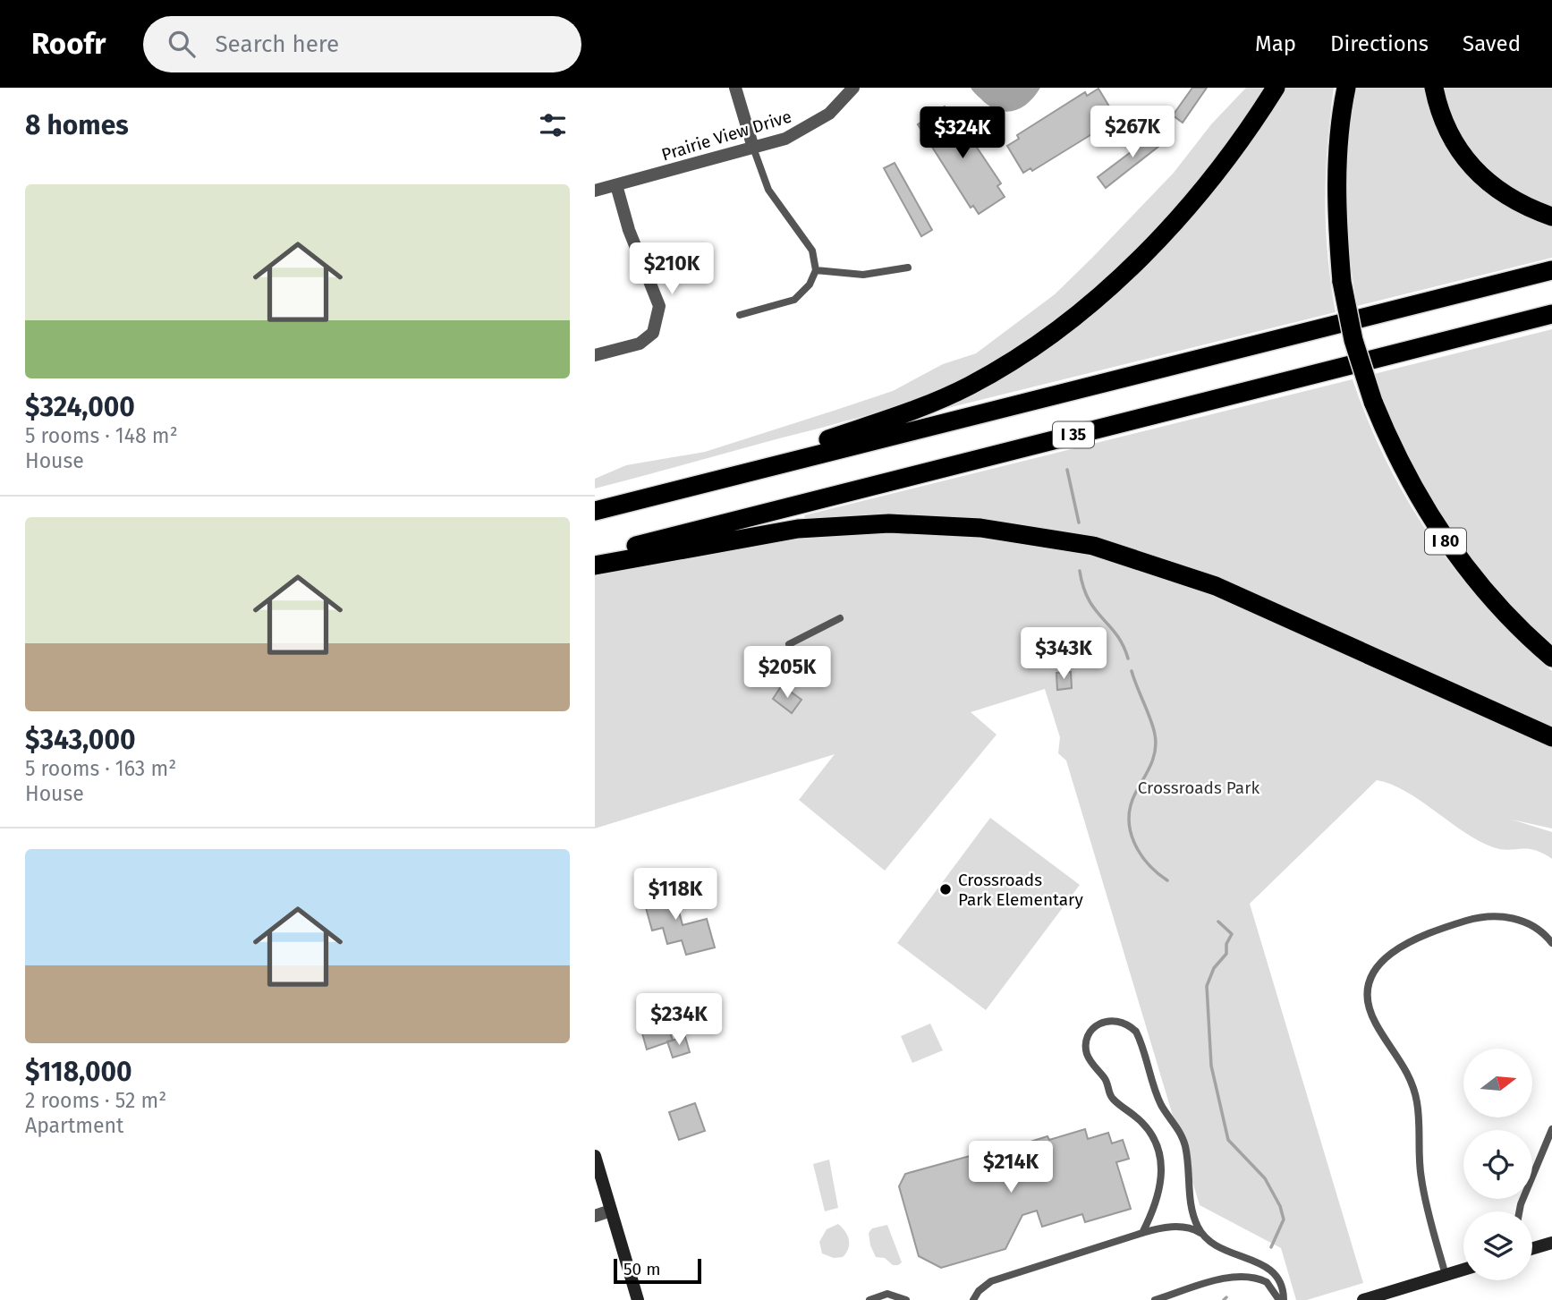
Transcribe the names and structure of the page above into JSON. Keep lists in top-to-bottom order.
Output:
{
  "streets": {
    "highway": ["I 35", "I 80"],
    "street": ["Prairie View Drive"]
  },
  "parks": ["Crossroads Park"],
  "places": ["Crossroads Park Elementary"],
  "scale_bar": "50 m",
  "north": "right",
  "page": {
    "header": "Roofr",
    "search": "Search here",
    "nav": ["Map", "Directions", "Saved"],
    "heading": "8 homes",
    "price": [
      "$267K",
      "$324K",
      "$210K",
      "$343K",
      "$205K",
      "$118K",
      "$234K",
      "$214K"
    ],
    "list": [
      {
        "name": "$324,000",
        "note": "5 rooms · 148 m² · House"
      },
      {
        "name": "$343,000",
        "note": "5 rooms · 163 m² · House"
      },
      {
        "name": "$118,000",
        "note": "2 rooms · 52 m² · Apartment"
      }
    ],
    "scale": "50 m"
  }
}
